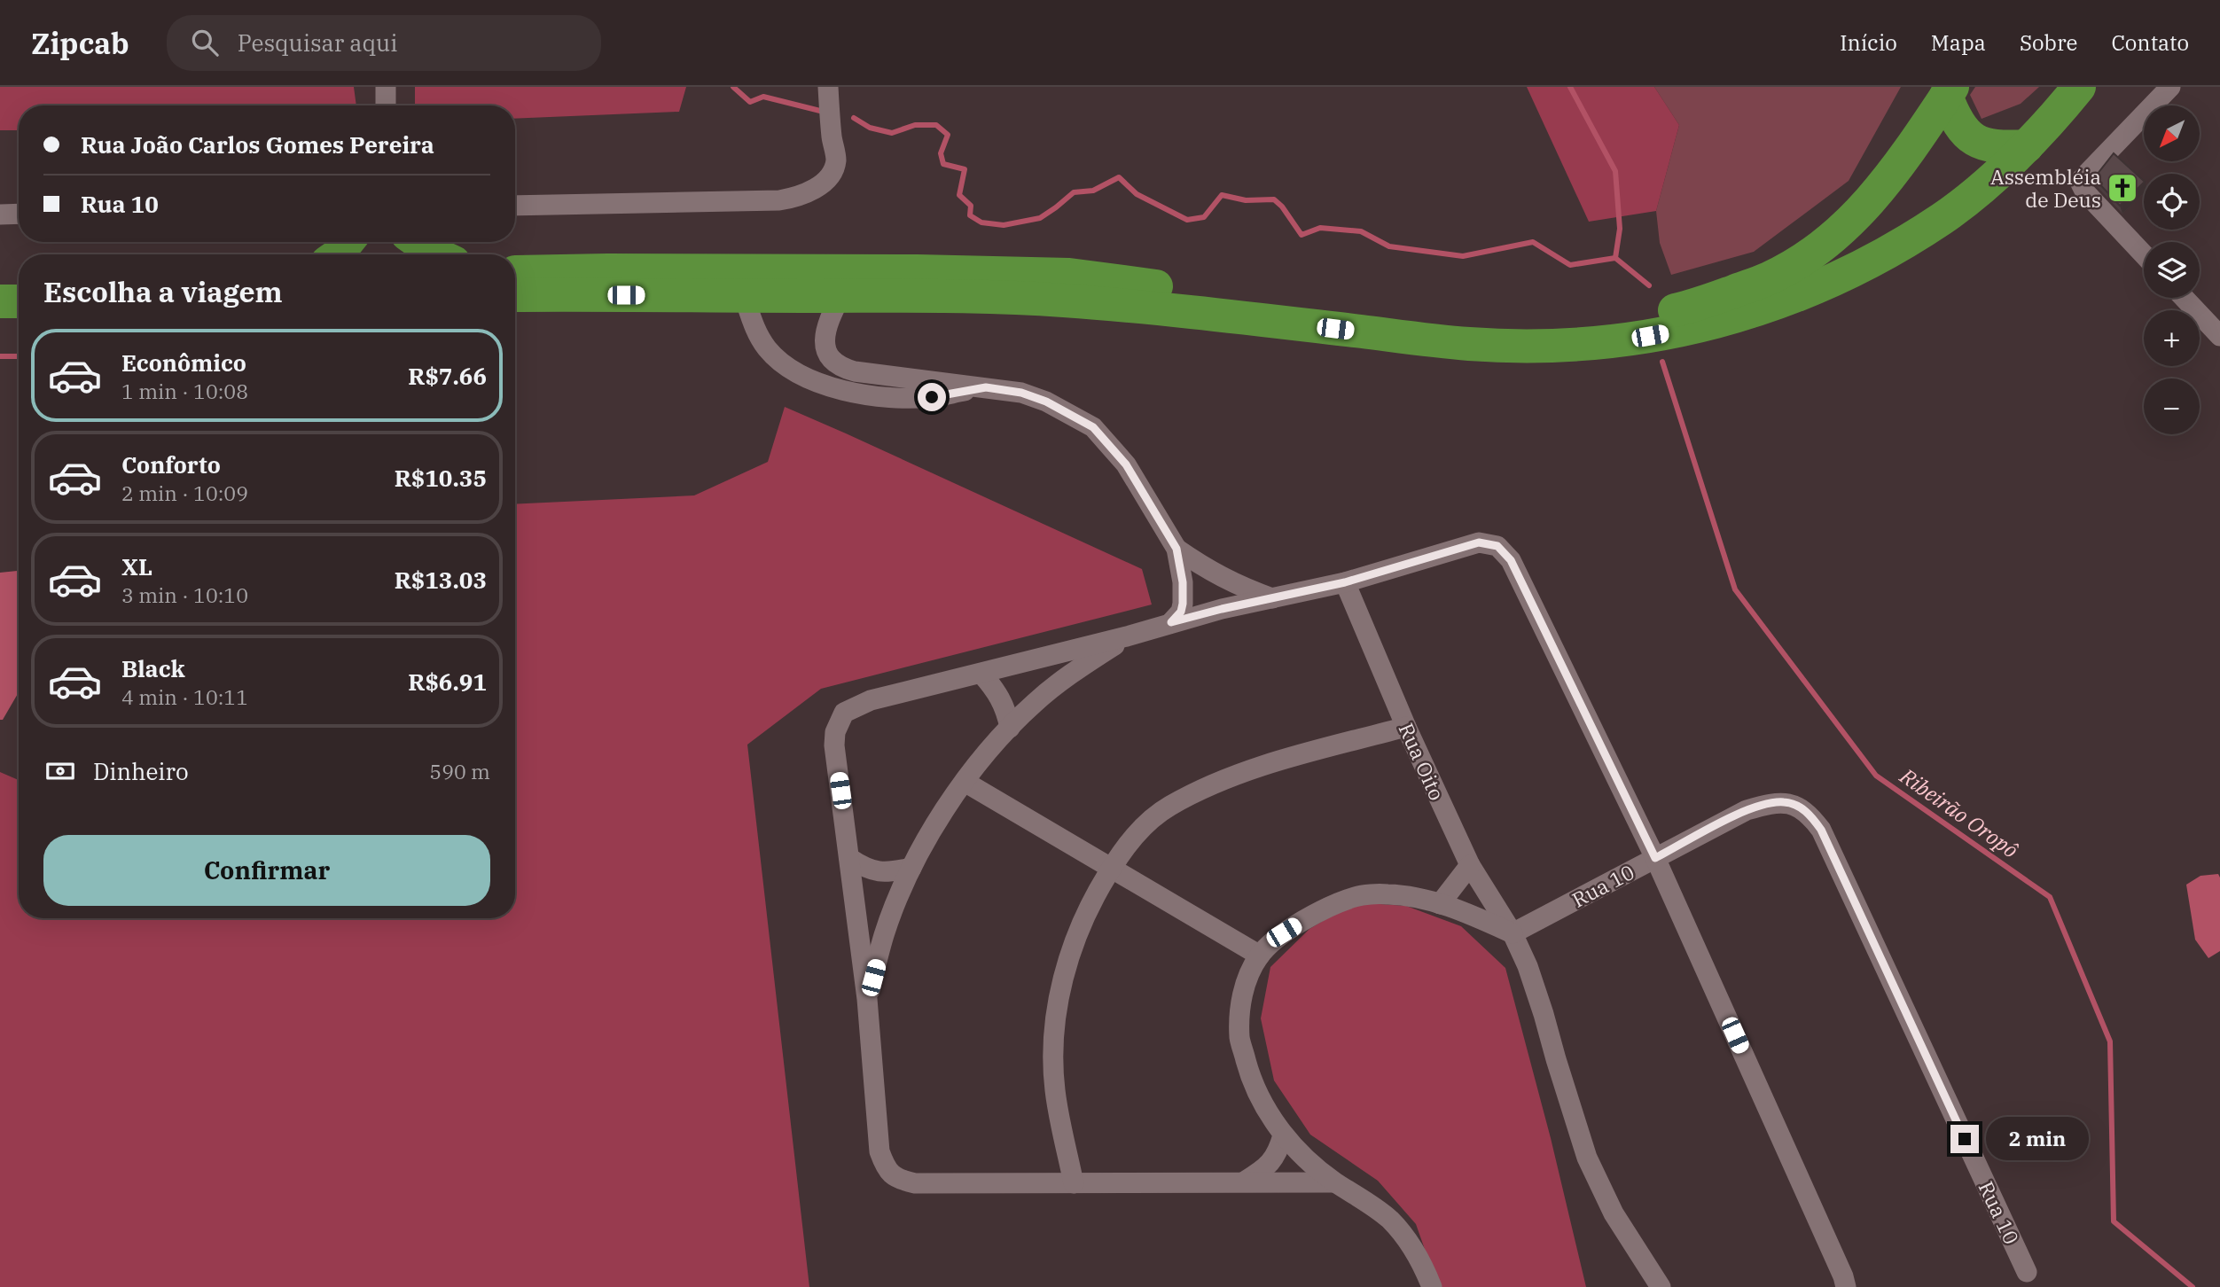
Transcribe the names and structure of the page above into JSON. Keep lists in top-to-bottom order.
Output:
{
  "streets": {
    "street": ["Rua Oito", "Rua 10"]
  },
  "crossings": [
    ["Rua Oito", "Rua 10"]
  ],
  "water": ["Ribeirão Oropô"],
  "places": {
    "church": ["Assembléia de Deus"]
  },
  "north": "bottom left",
  "page": {
    "header": "Zipcab",
    "search": "Pesquisar aqui",
    "nav": [
      "Início",
      "Mapa",
      "Sobre",
      "Contato"
    ],
    "map_buttons": ["+", "−"],
    "banner": ["Rua João Carlos Gomes Pereira", "Rua 10"],
    "heading": "Escolha a viagem",
    "list": [
      {
        "name": "Econômico",
        "note": "1 min · 10:08",
        "value": "R$7.66"
      },
      {
        "name": "Conforto",
        "note": "2 min · 10:09",
        "value": "R$10.35"
      },
      {
        "name": "XL",
        "note": "3 min · 10:10",
        "value": "R$13.03"
      },
      {
        "name": "Black",
        "note": "4 min · 10:11",
        "value": "R$6.91"
      }
    ],
    "pay": ["Dinheiro", "590 m"],
    "buttons": "Confirmar",
    "bubble": "2 min"
  }
}
